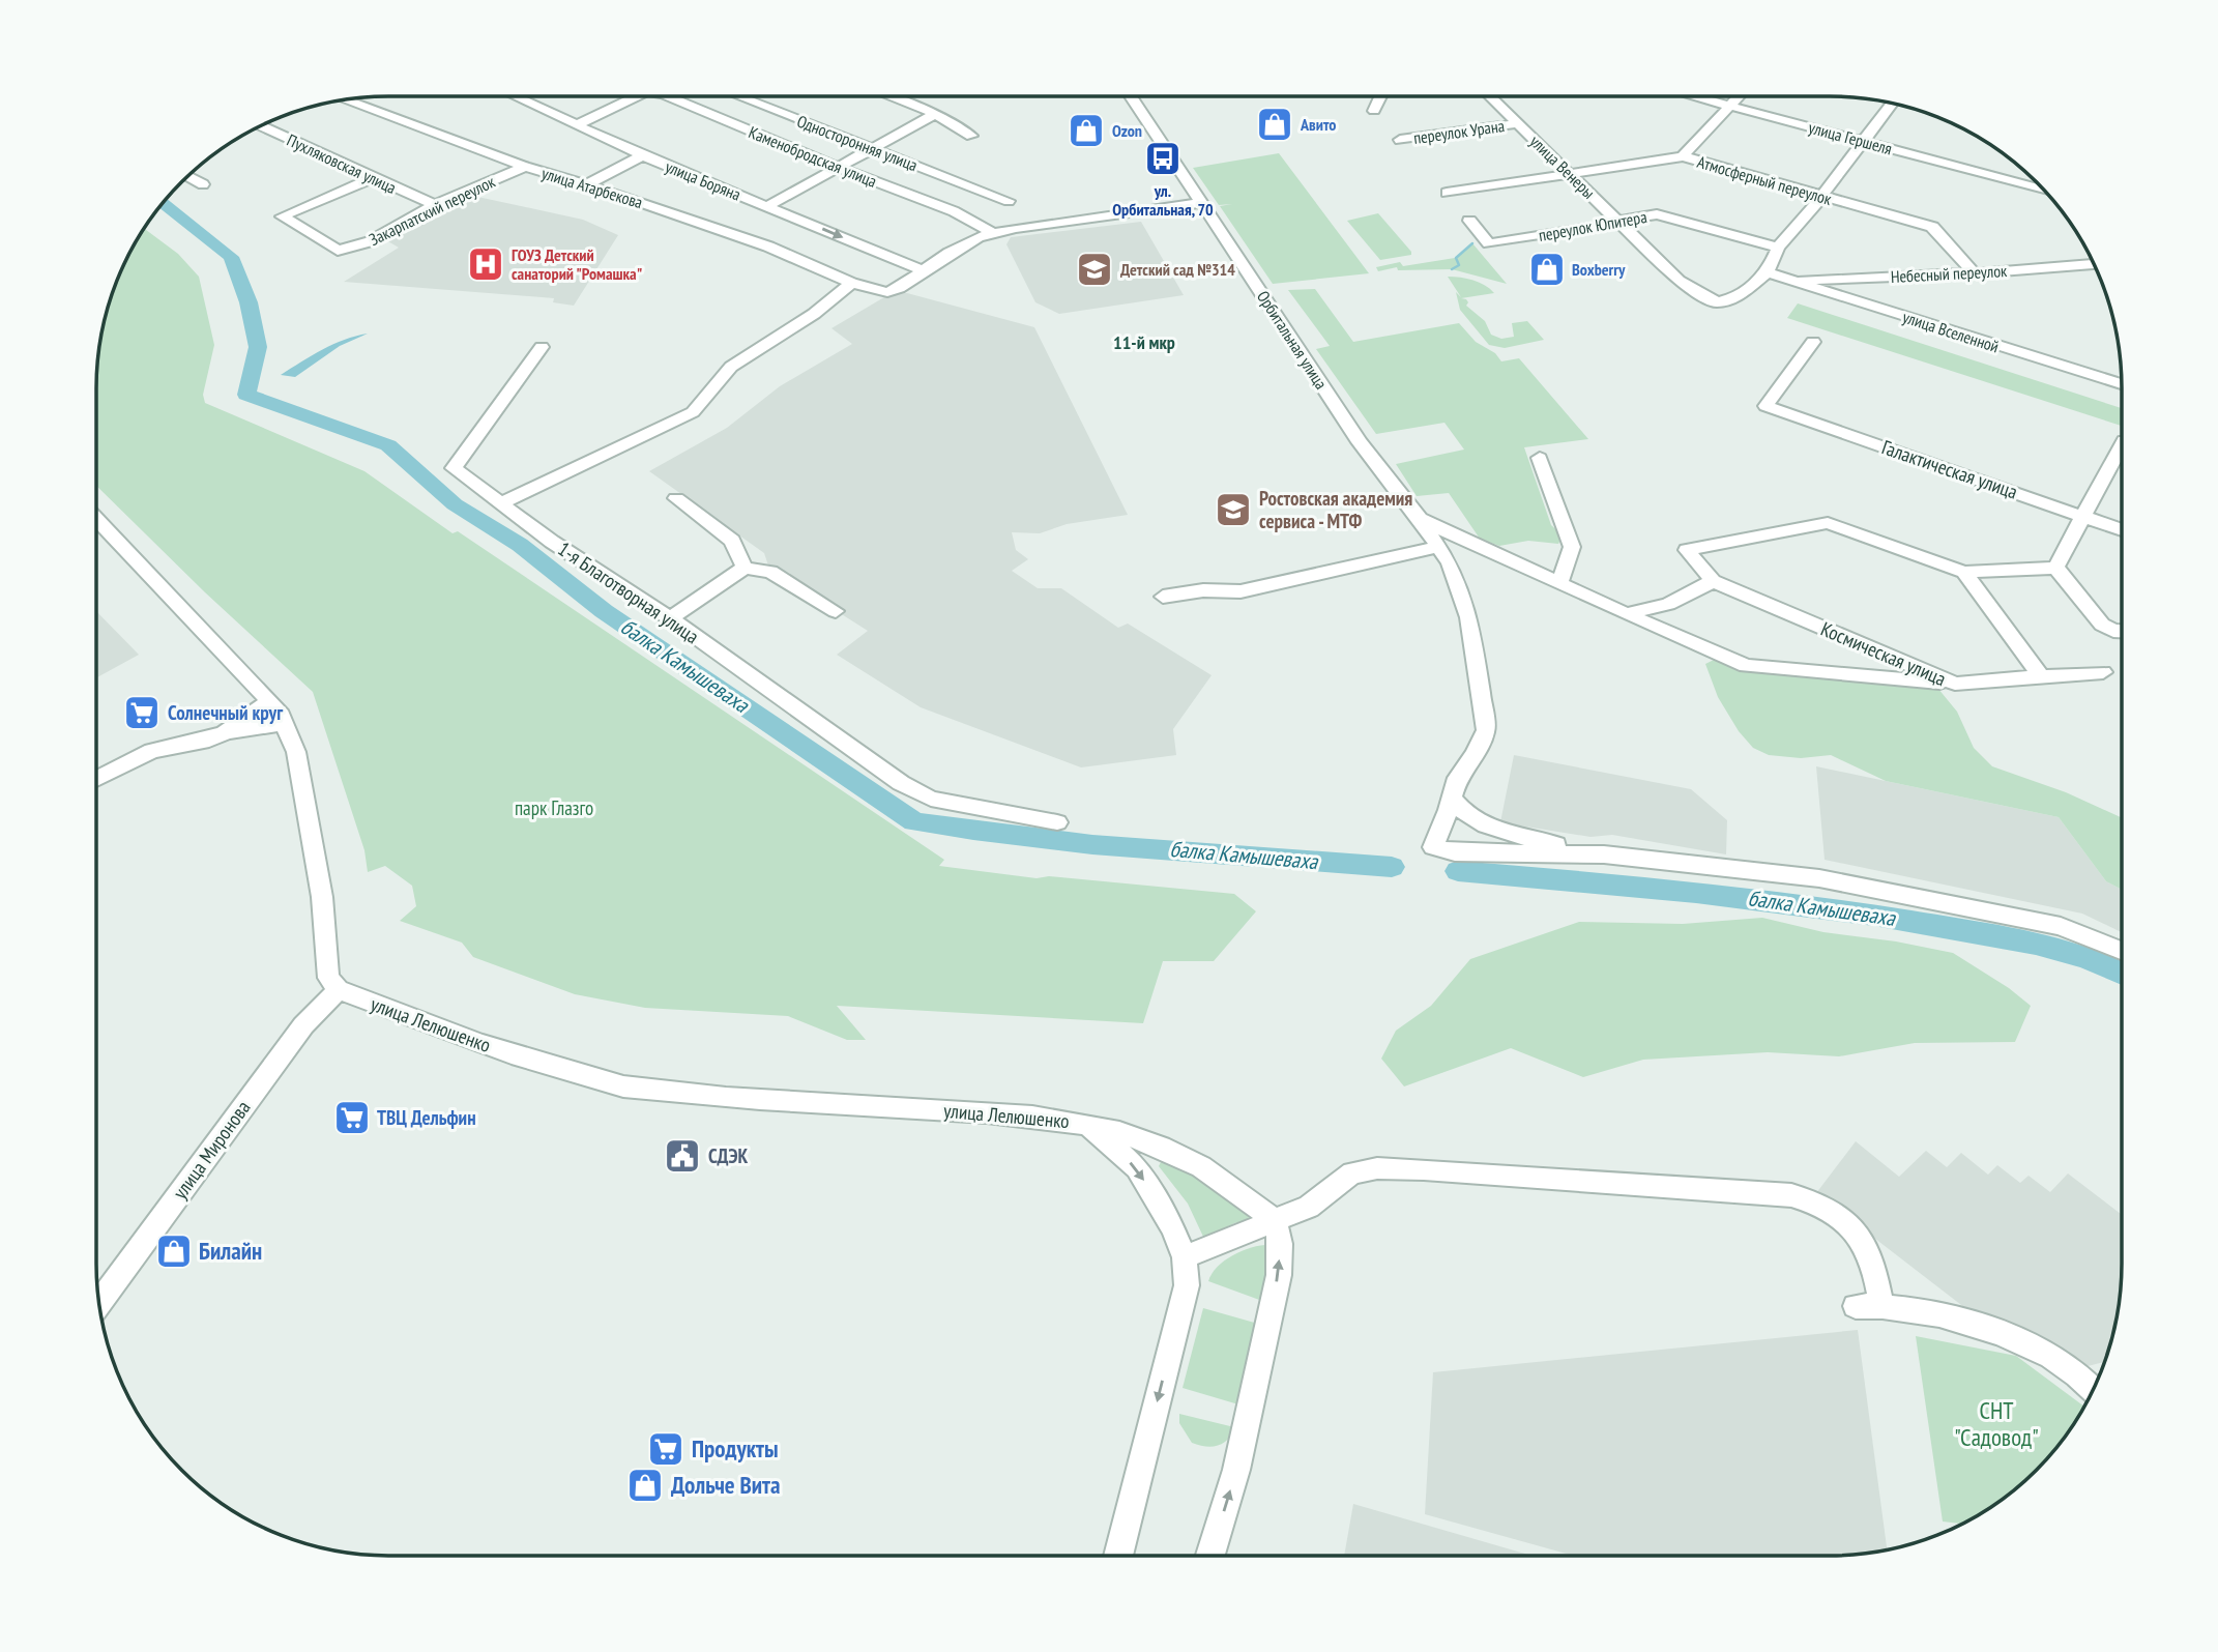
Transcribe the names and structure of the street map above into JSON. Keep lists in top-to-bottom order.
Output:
{
  "streets": {
    "street": [
      "переулок Урана",
      "улица Гершеля",
      "Односторонняя улица",
      "Каменобродская улица",
      "Пухляковская улица",
      "улица Венеры",
      "улица Боряна",
      "Атмосферный переулок",
      "улица Атарбекова",
      "Закарпатский переулок",
      "переулок Юпитера",
      "Небесный переулок",
      "улица Вселенной",
      "Орбитальная улица",
      "Галактическая улица",
      "1-я Благотворная улица",
      "Космическая улица",
      "улица Лелюшенко",
      "улица Миронова"
    ]
  },
  "crossings": [
    ["переулок Урана", "улица Венеры"],
    ["Пухляковская улица", "Закарпатский переулок"],
    ["улица Венеры", "Атмосферный переулок"],
    ["улица Венеры", "переулок Юпитера"],
    ["улица Венеры", "улица Вселенной"],
    ["улица Боряна", "улица Атарбекова"],
    ["Атмосферный переулок", "Небесный переулок"],
    ["улица Атарбекова", "Закарпатский переулок"],
    ["Небесный переулок", "улица Вселенной"],
    ["улица Лелюшенко", "улица Миронова"]
  ],
  "districts": ["11-й мкр"],
  "water": ["балка Камышеваха"],
  "parks": ["парк Глазго", "СНТ \"Садовод\""],
  "places": {
    "shop": [
      "Авито",
      "Ozon",
      "Boxberry",
      "Билайн",
      "Дольче Вита"
    ],
    "bus stop": ["ул. Орбитальная, 70"],
    "hospital": ["ГОУЗ Детский санаторий \"Ромашка\""],
    "school or university": ["Детский сад №314", "Ростовская академия сервиса - МТФ"],
    "supermarket": ["Солнечный круг", "ТВЦ Дельфин", "Продукты"],
    "public building": ["СДЭК"]
  }
}
